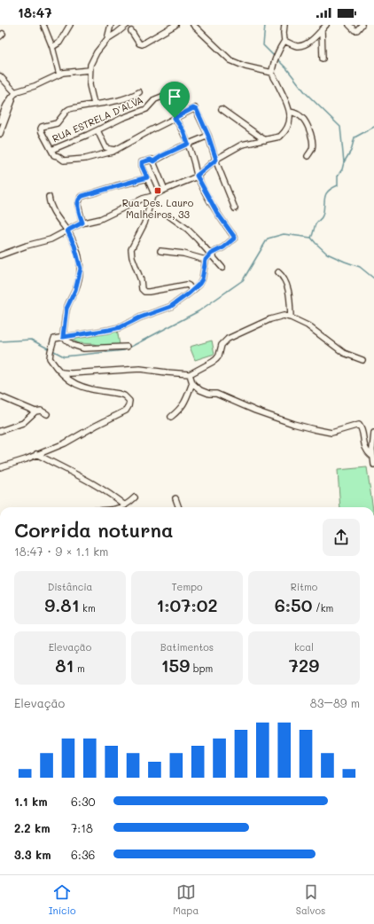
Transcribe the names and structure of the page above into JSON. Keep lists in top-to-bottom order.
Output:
{
  "streets": {
    "street": ["RUA ESTRELA D'ALVA"]
  },
  "places": {
    "transit": ["Rua Des. Lauro Malheiros, 33"]
  },
  "page": {
    "status": "18:47",
    "heading": ["Corrida noturna", "18:47 · 9 × 1.1 km"],
    "stats": [
      ["Distância", "9.81 km"],
      ["Tempo", "1:07:02"],
      ["Ritmo", "6:50 /km"],
      ["Elevação", "81 m"],
      ["Batimentos", "159 bpm"],
      ["kcal", "729"]
    ],
    "chart": ["Elevação", "83–89 m"],
    "list": [
      {
        "name": "1.1 km",
        "note": "6:30"
      },
      {
        "name": "2.2 km",
        "note": "7:18"
      },
      {
        "name": "3.3 km",
        "note": "6:36"
      }
    ],
    "tabs": ["Início", "Mapa", "Salvos"]
  }
}
